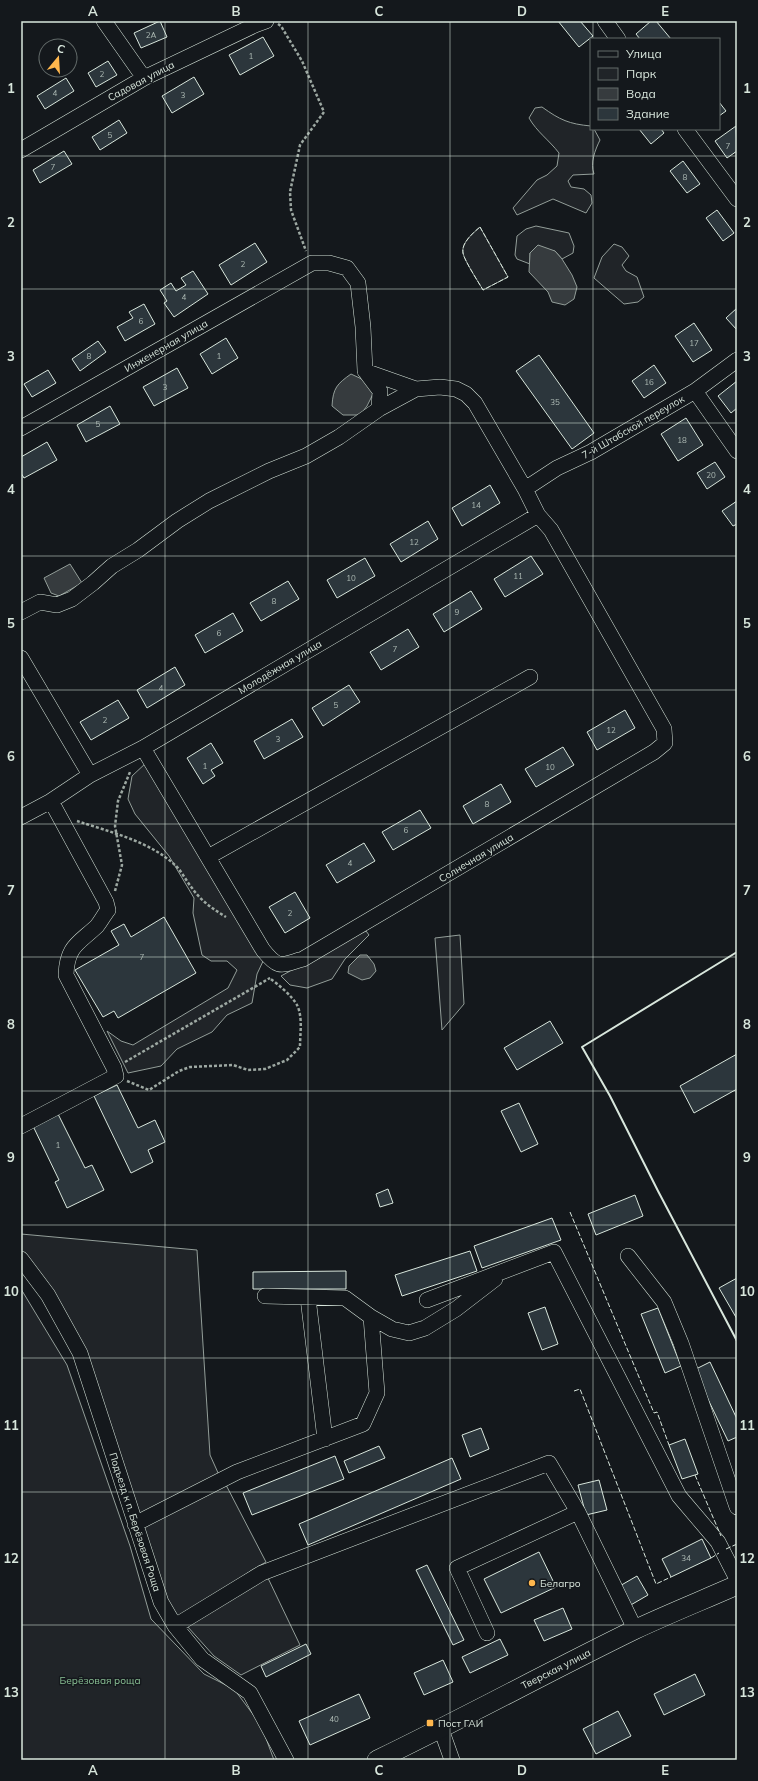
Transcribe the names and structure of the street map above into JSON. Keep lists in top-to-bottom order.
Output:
{
  "streets": {
    "main road": ["Тверская улица"],
    "street": [
      "Садовая улица",
      "Инженерная улица",
      "7-й Штабской переулок",
      "Молодёжная улица",
      "Солнечная улица",
      "Подъезд к п. Берёзовая Роща"
    ]
  },
  "crossings": [
    ["Молодёжная улица", "Солнечная улица"]
  ],
  "parks": ["Берёзовая роща"],
  "places": {
    "other": ["Белагро"],
    "transit": ["Пост ГАИ"]
  },
  "house_numbers": [
    "2А",
    "1",
    "2",
    "4",
    "3",
    "5",
    "7",
    "7",
    "8",
    "2",
    "4",
    "6",
    "17",
    "8",
    "1",
    "16",
    "3",
    "35",
    "5",
    "18",
    "20",
    "14",
    "12",
    "11",
    "10",
    "8",
    "9",
    "6",
    "7",
    "4",
    "5",
    "2",
    "12",
    "3",
    "1",
    "10",
    "8",
    "6",
    "4",
    "2",
    "7",
    "1",
    "34",
    "40"
  ],
  "legend": [
    "Улица",
    "Парк",
    "Вода",
    "Здание"
  ],
  "north": "top",
  "grid": {
    "columns": [
      "A",
      "B",
      "C",
      "D",
      "E"
    ],
    "rows": [
      "1",
      "2",
      "3",
      "4",
      "5",
      "6",
      "7",
      "8",
      "9",
      "10",
      "11",
      "12",
      "13"
    ]
  }
}
